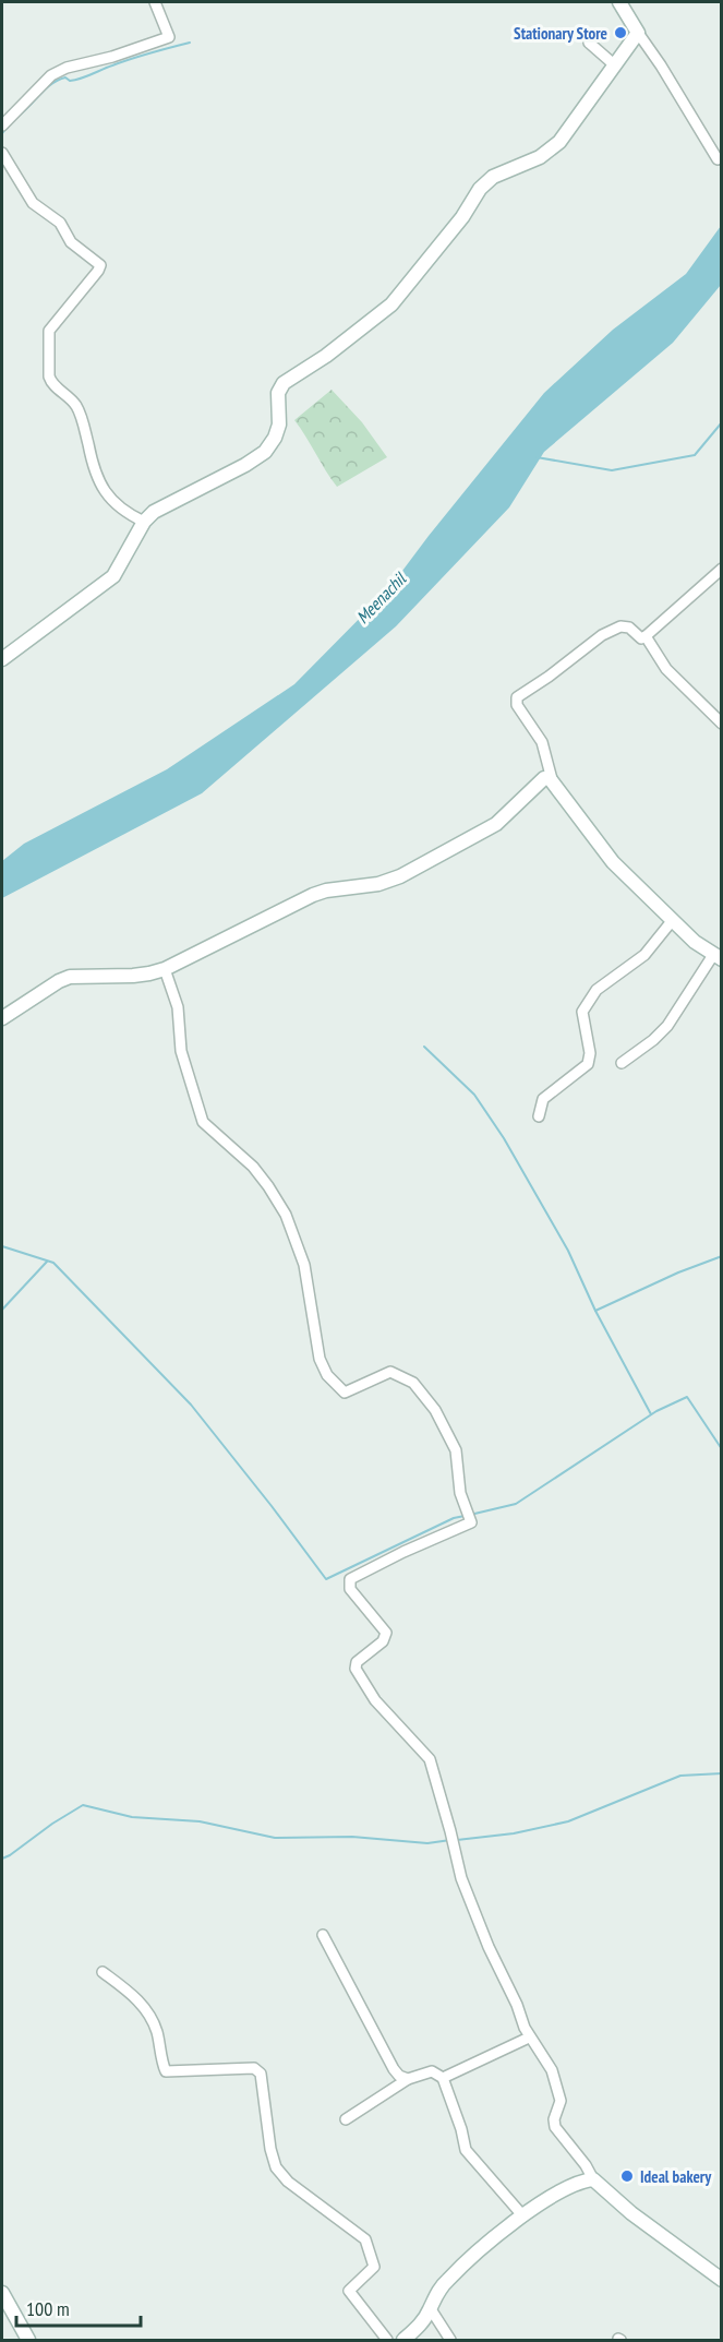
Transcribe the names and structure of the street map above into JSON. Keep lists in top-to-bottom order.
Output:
{
  "water": ["Meenachil"],
  "places": ["Stationary Store", "Ideal bakery"],
  "scale_bar": "100 m"
}
